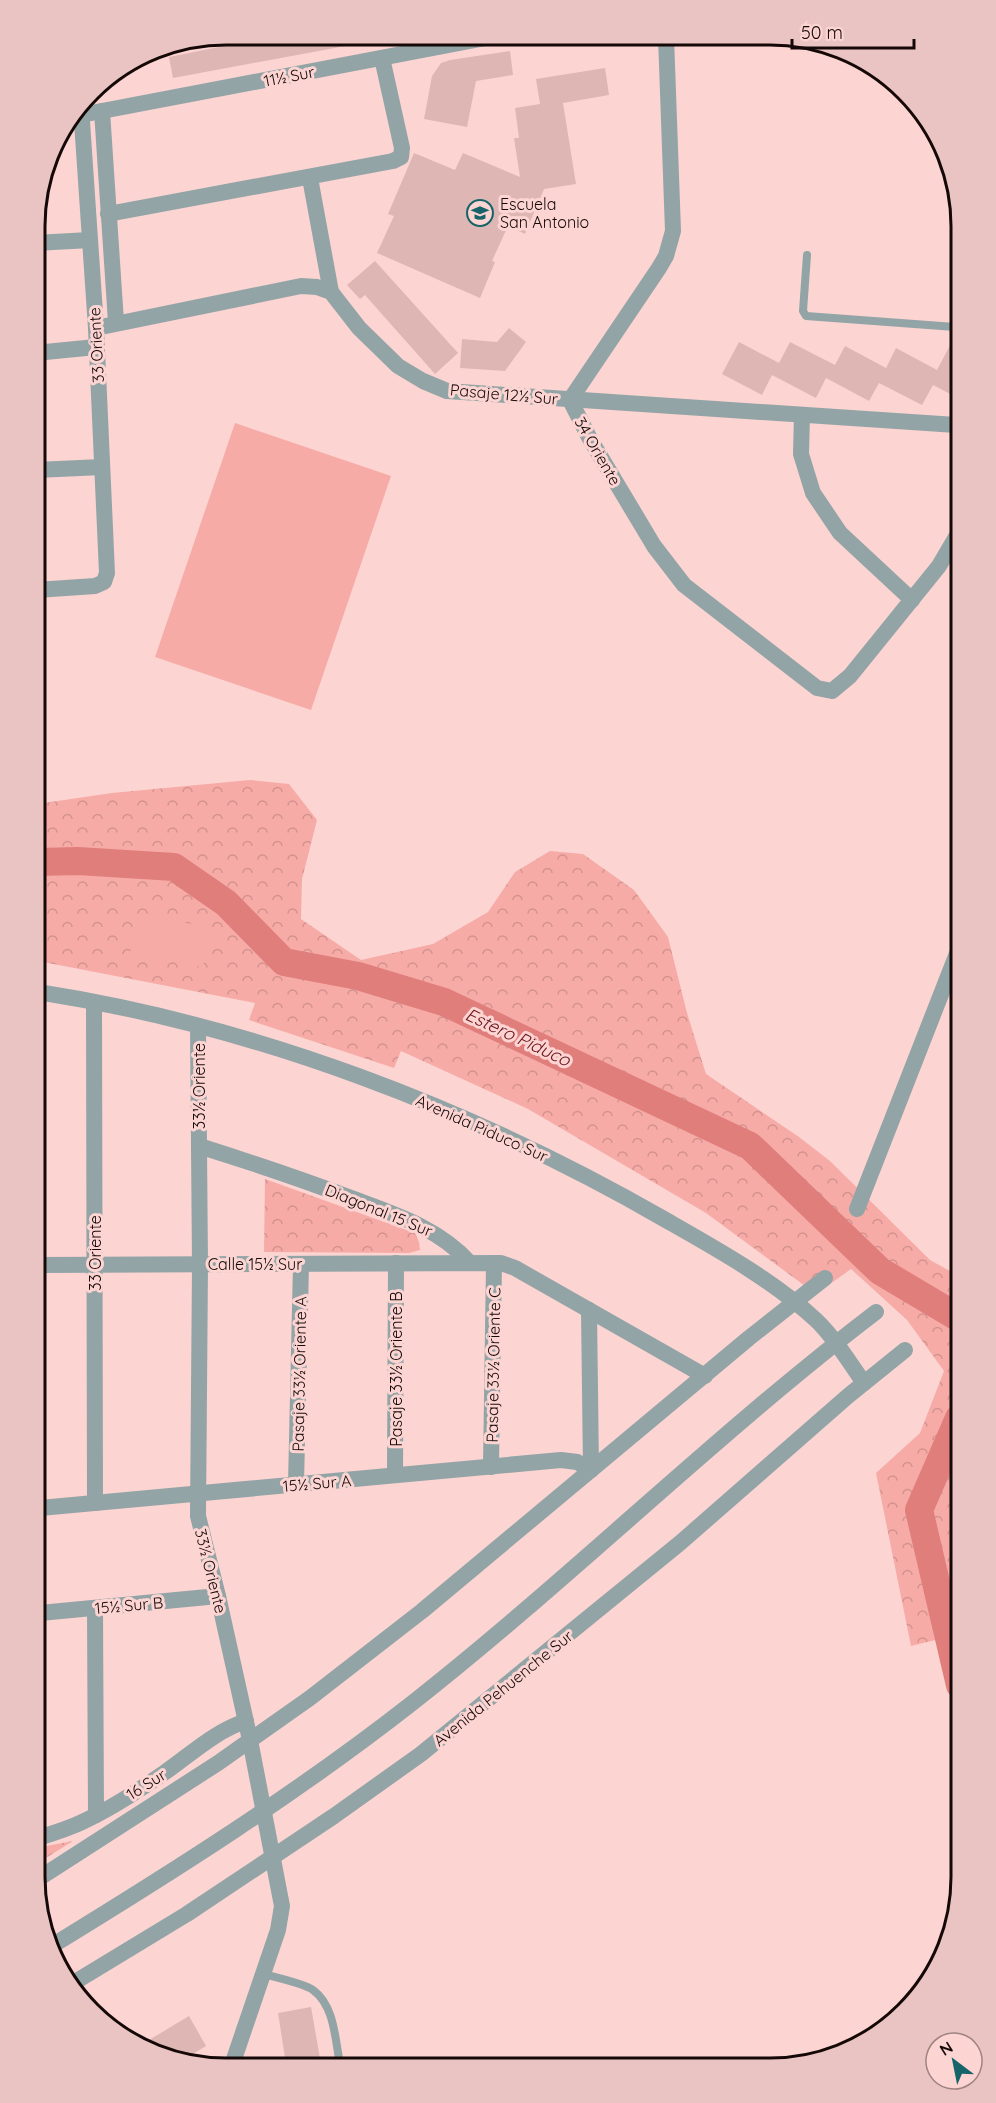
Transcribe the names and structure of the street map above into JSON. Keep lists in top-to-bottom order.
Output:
{
  "streets": {
    "street": [
      "11½ Sur",
      "33 Oriente",
      "Pasaje 12½ Sur",
      "34 Oriente",
      "33½ Oriente",
      "Avenida Piduco Sur",
      "Diagonal 15 Sur",
      "Calle 15½ Sur",
      "Pasaje 33½ Oriente C",
      "Pasaje 33½ Oriente B",
      "Pasaje 33½ Oriente A",
      "15½ Sur A",
      "15½ Sur B",
      "Avenida Pehuenche Sur",
      "16 Sur"
    ]
  },
  "crossings": [
    ["11½ Sur", "33 Oriente"],
    ["33 Oriente", "Avenida Piduco Sur"],
    ["33 Oriente", "Calle 15½ Sur"],
    ["33 Oriente", "15½ Sur A"],
    ["Pasaje 12½ Sur", "34 Oriente"],
    ["33½ Oriente", "Avenida Piduco Sur"],
    ["33½ Oriente", "Diagonal 15 Sur"],
    ["33½ Oriente", "Calle 15½ Sur"],
    ["33½ Oriente", "15½ Sur A"],
    ["33½ Oriente", "15½ Sur B"],
    ["33½ Oriente", "Avenida Pehuenche Sur"],
    ["33½ Oriente", "16 Sur"],
    ["Avenida Piduco Sur", "Avenida Pehuenche Sur"],
    ["Diagonal 15 Sur", "Calle 15½ Sur"],
    ["Calle 15½ Sur", "Pasaje 33½ Oriente B"],
    ["Calle 15½ Sur", "Pasaje 33½ Oriente A"],
    ["Pasaje 33½ Oriente C", "15½ Sur A"],
    ["Pasaje 33½ Oriente B", "15½ Sur A"],
    ["Pasaje 33½ Oriente A", "15½ Sur A"]
  ],
  "water": ["Estero Piduco"],
  "places": {
    "school or university": ["Escuela San Antonio"]
  },
  "scale_bar": "50 m",
  "north": "top left"
}
